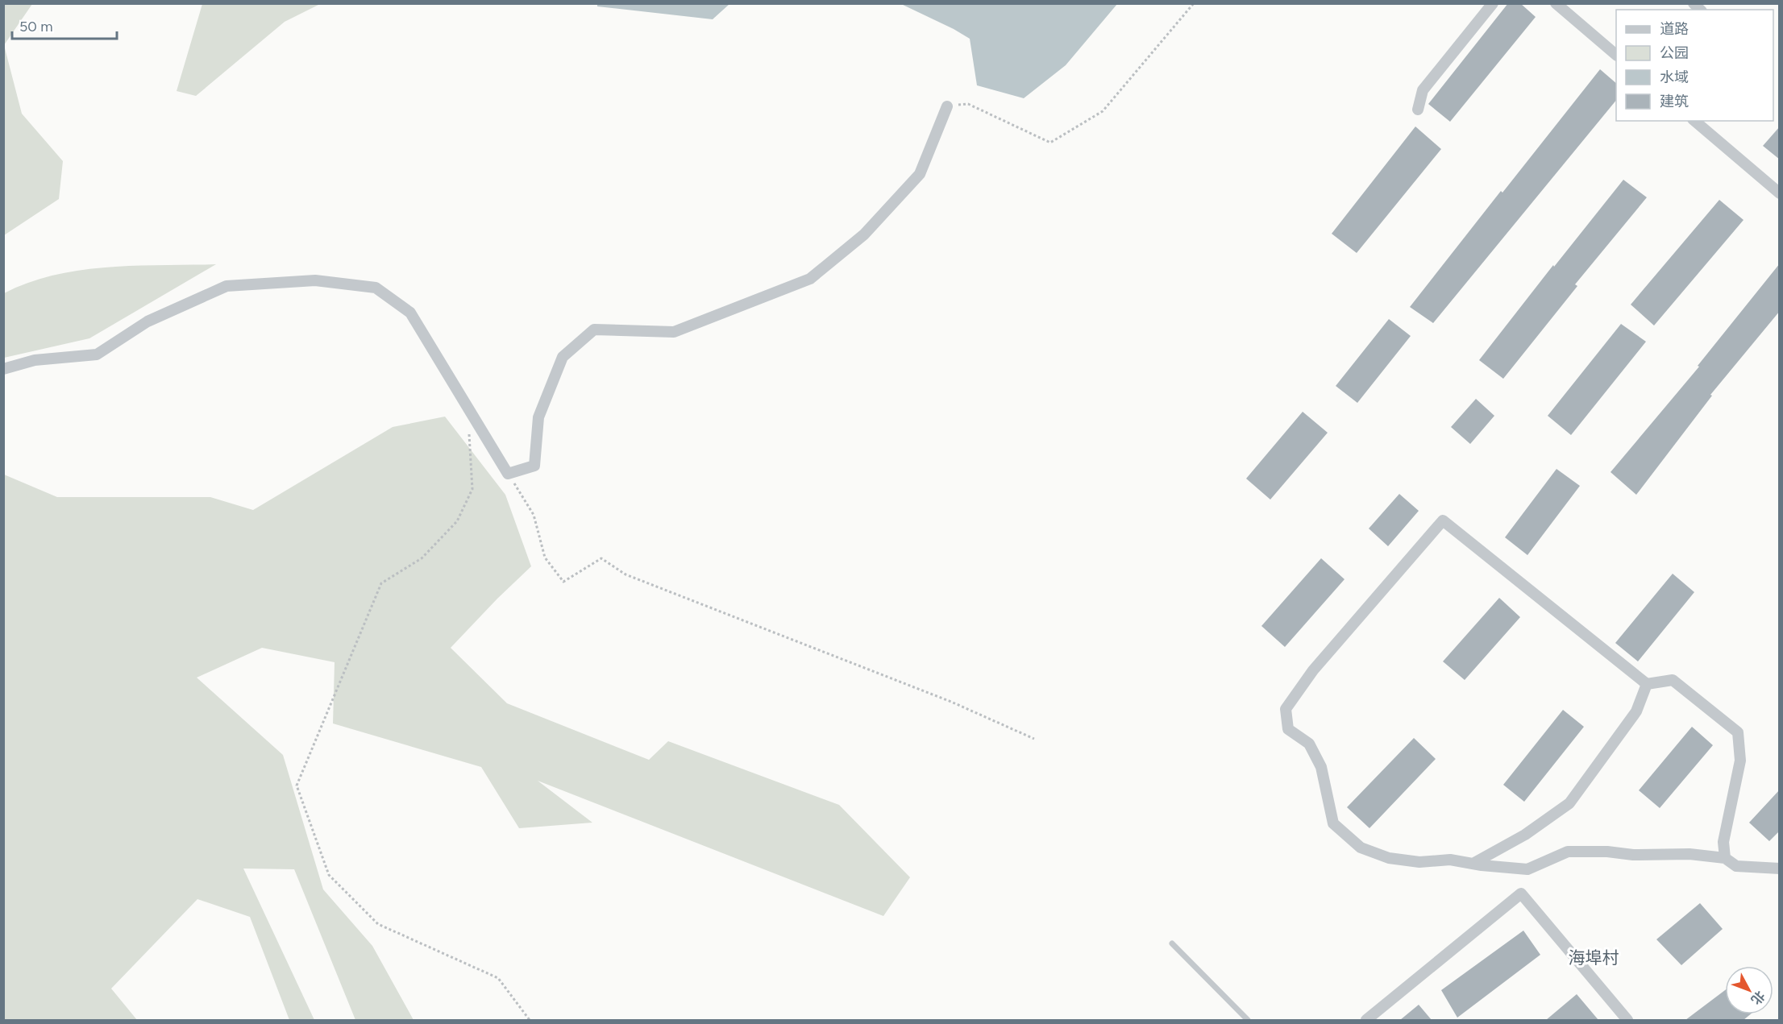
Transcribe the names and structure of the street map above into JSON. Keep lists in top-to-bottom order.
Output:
{
  "districts": ["海埠村"],
  "legend": [
    "道路",
    "公园",
    "水域",
    "建筑"
  ],
  "scale_bar": "50 m",
  "north": "bottom right"
}
